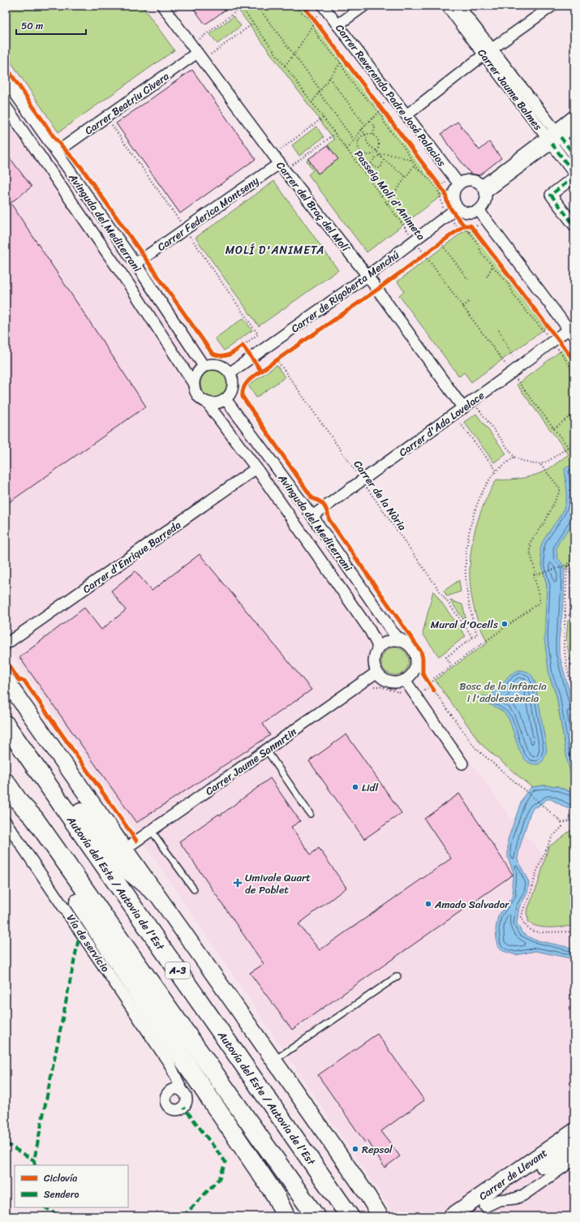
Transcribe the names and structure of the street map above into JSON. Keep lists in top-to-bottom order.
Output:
{
  "streets": {
    "highway": ["Autovía del Este / Autovia de l'Est", "A-3"],
    "street": [
      "Carrer Jaume Balmes",
      "Carrer Reverendo Padre José Palacios",
      "Carrer Beatriu Civera",
      "Carrer del Braç del Molí",
      "Carrer Federica Montseny",
      "Avinguda del Mediterrani",
      "Carrer de Rigoberta Menchú",
      "Carrer d'Ada Lovelace",
      "Carrer d'Enrique Barreda",
      "Carrer Jaume Sanmrtin",
      "Vía de servicio",
      "Carrer de Llevant"
    ],
    "path": ["Passeig Molí d'Animeta", "Carrer de la Nòria"]
  },
  "crossings": [
    ["Carrer Reverendo Padre José Palacios", "Carrer de Rigoberta Menchú"],
    ["Carrer Beatriu Civera", "Carrer del Braç del Molí"],
    ["Carrer Beatriu Civera", "Avinguda del Mediterrani"],
    ["Passeig Molí d'Animeta", "Carrer de Rigoberta Menchú"],
    ["Passeig Molí d'Animeta", "Carrer d'Ada Lovelace"],
    ["Carrer del Braç del Molí", "Carrer Federica Montseny"],
    ["Carrer del Braç del Molí", "Carrer de Rigoberta Menchú"],
    ["Carrer del Braç del Molí", "Carrer d'Ada Lovelace"],
    ["Carrer Federica Montseny", "Avinguda del Mediterrani"],
    ["Avinguda del Mediterrani", "Carrer de Rigoberta Menchú"],
    ["Avinguda del Mediterrani", "Carrer d'Ada Lovelace"],
    ["Avinguda del Mediterrani", "Carrer d'Enrique Barreda"],
    ["Avinguda del Mediterrani", "Carrer Jaume Sanmrtin"],
    ["Carrer d'Ada Lovelace", "Carrer de la Nòria"]
  ],
  "districts": ["MOLÍ D'ANIMETA"],
  "parks": ["Bosc de la infància i l'adolescència"],
  "places": {
    "other": [
      "Mural d'Ocells",
      "Lidl",
      "Amado Salvador",
      "Repsol"
    ],
    "health": ["Umivale Quart de Poblet"]
  },
  "legend": ["Ciclovía", "Sendero"],
  "scale_bar": "50 m"
}
